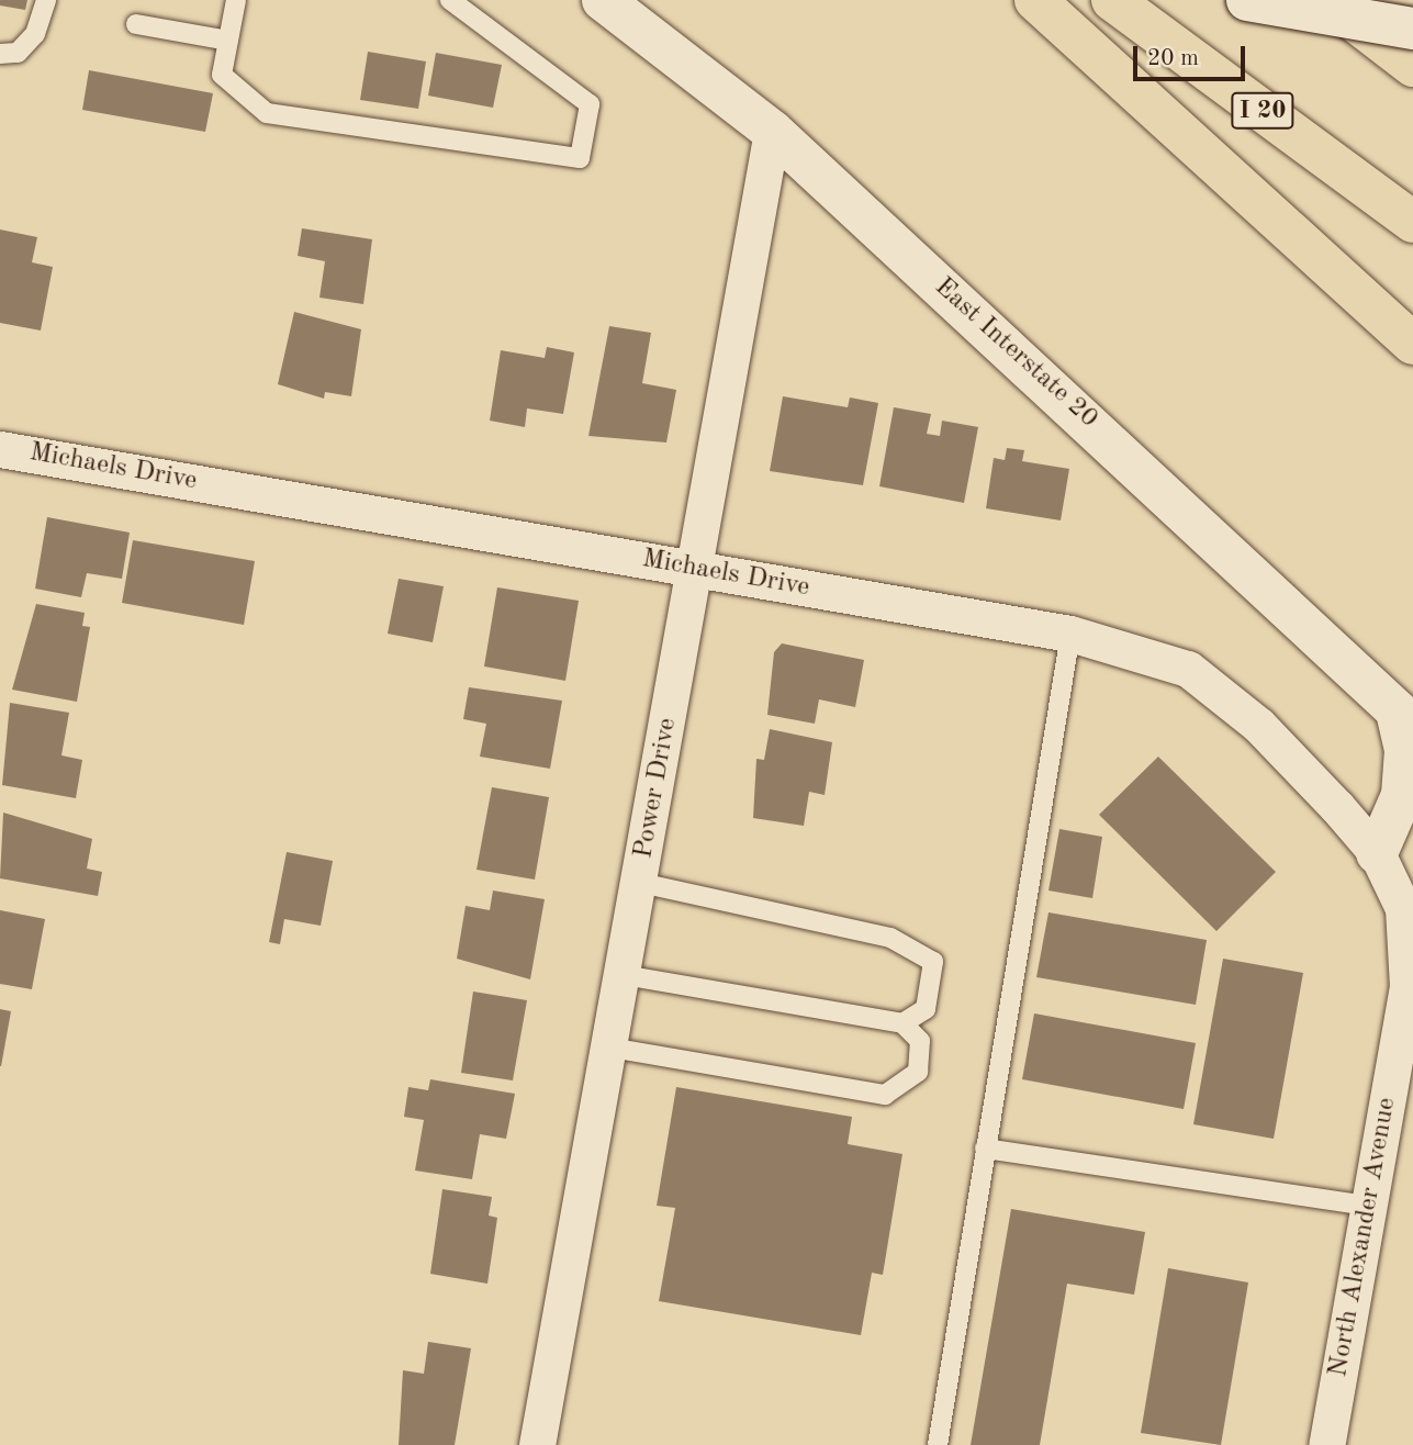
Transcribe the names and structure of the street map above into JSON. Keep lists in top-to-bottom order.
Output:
{
  "streets": {
    "highway": ["I 20"],
    "main road": ["East Interstate 20"],
    "street": ["Michaels Drive", "Power Drive", "North Alexander Avenue"]
  },
  "crossings": [
    ["East Interstate 20", "Power Drive"],
    ["Michaels Drive", "Power Drive"],
    ["Michaels Drive", "North Alexander Avenue"]
  ],
  "scale_bar": "20 m"
}
